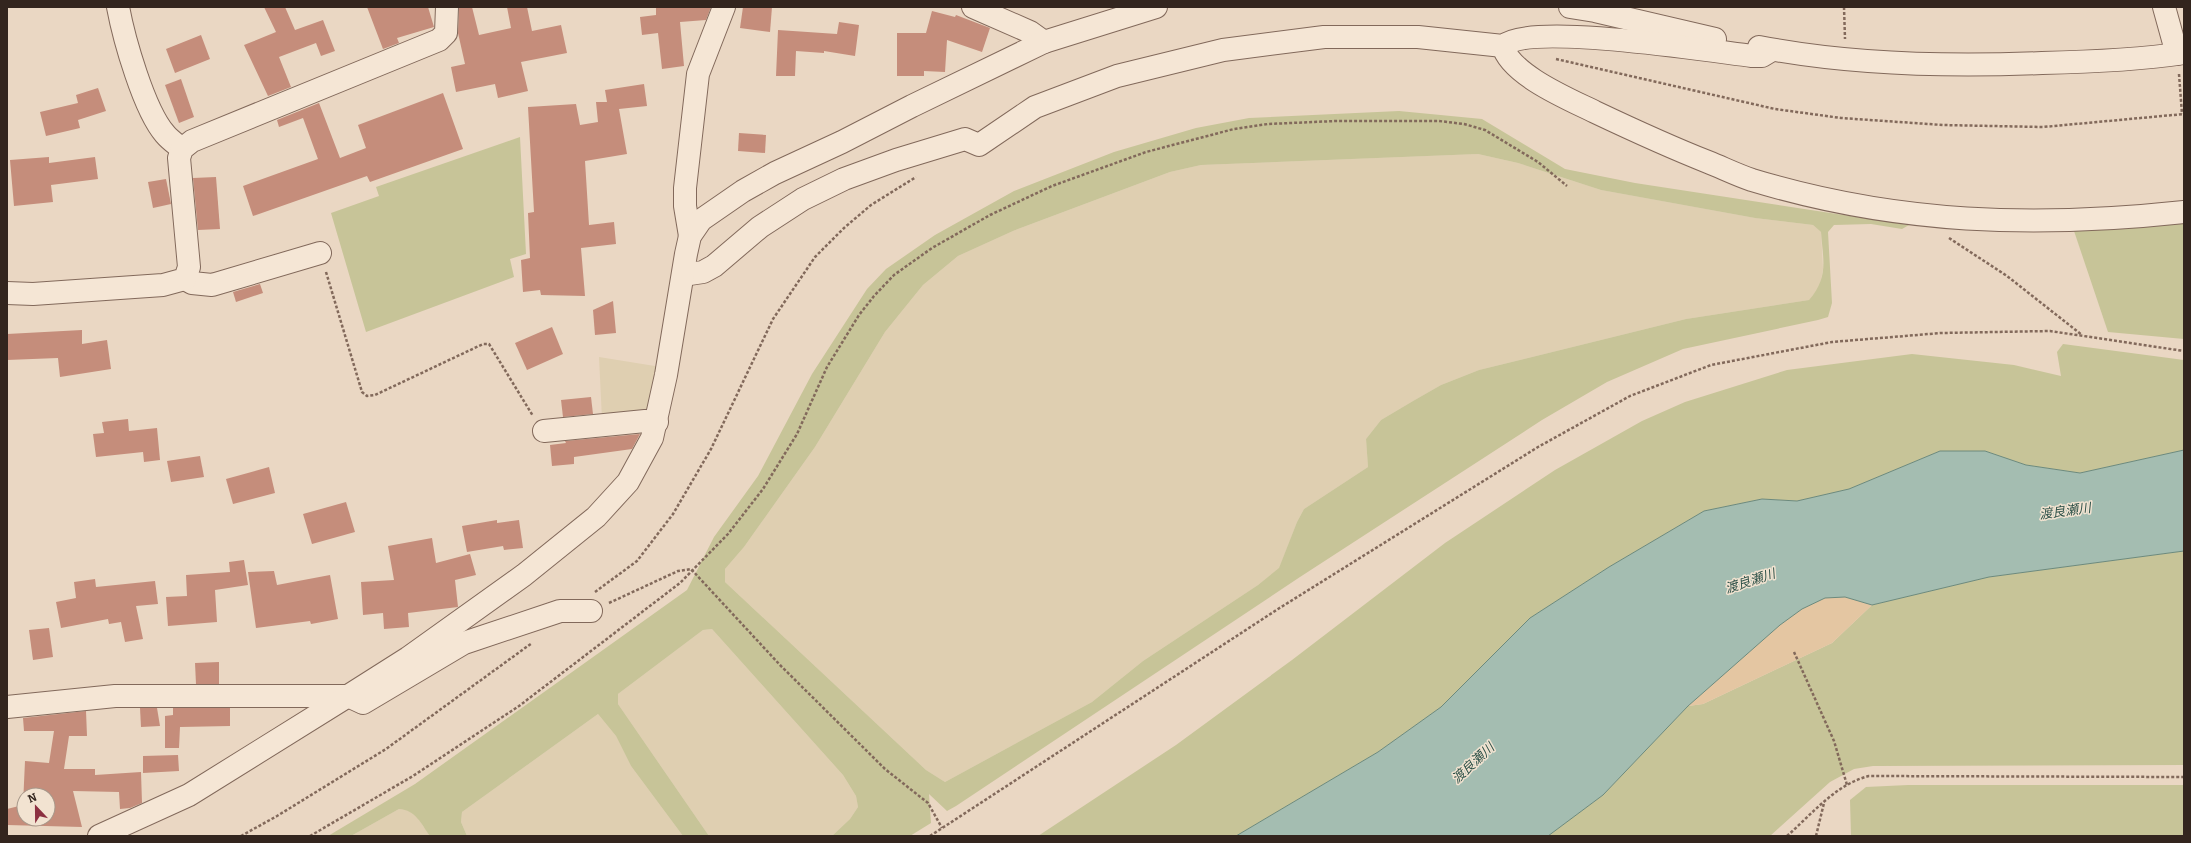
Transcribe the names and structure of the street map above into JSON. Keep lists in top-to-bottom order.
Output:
{
  "water": ["渡良瀬川"],
  "north": "top"
}
